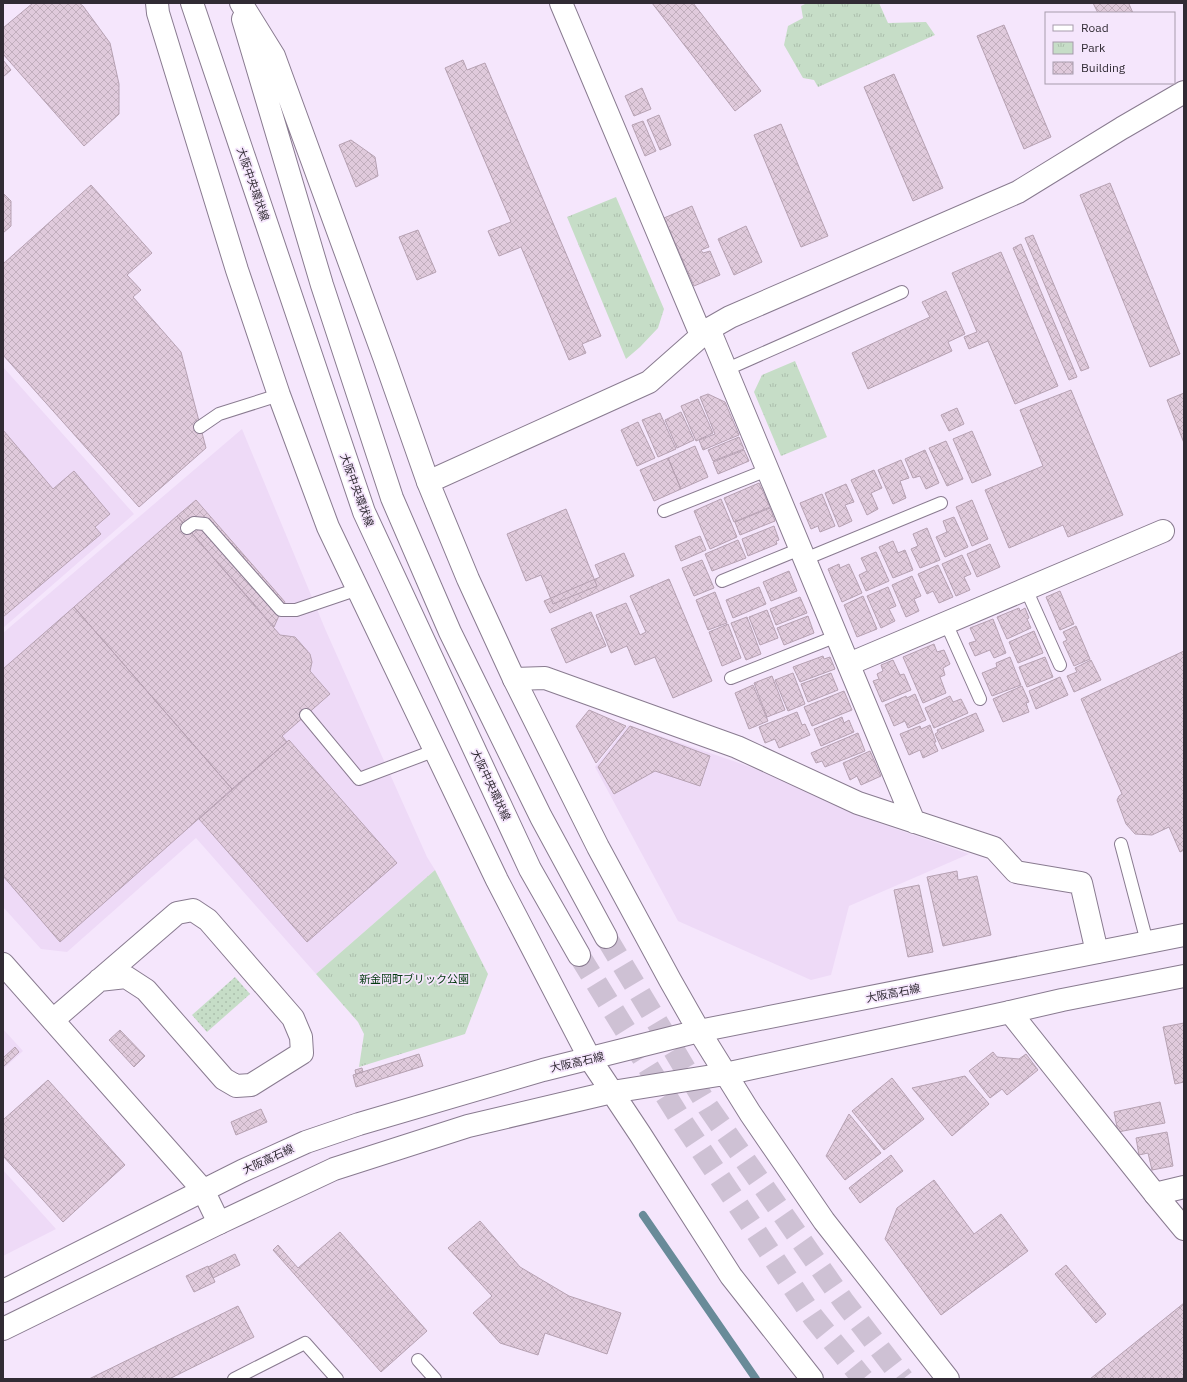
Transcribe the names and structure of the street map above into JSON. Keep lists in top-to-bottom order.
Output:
{
  "streets": {
    "main road": ["大阪中央環状線", "大阪高石線"]
  },
  "parks": ["新金岡町ブリック公園"],
  "legend": ["Road", "Park", "Building"]
}
